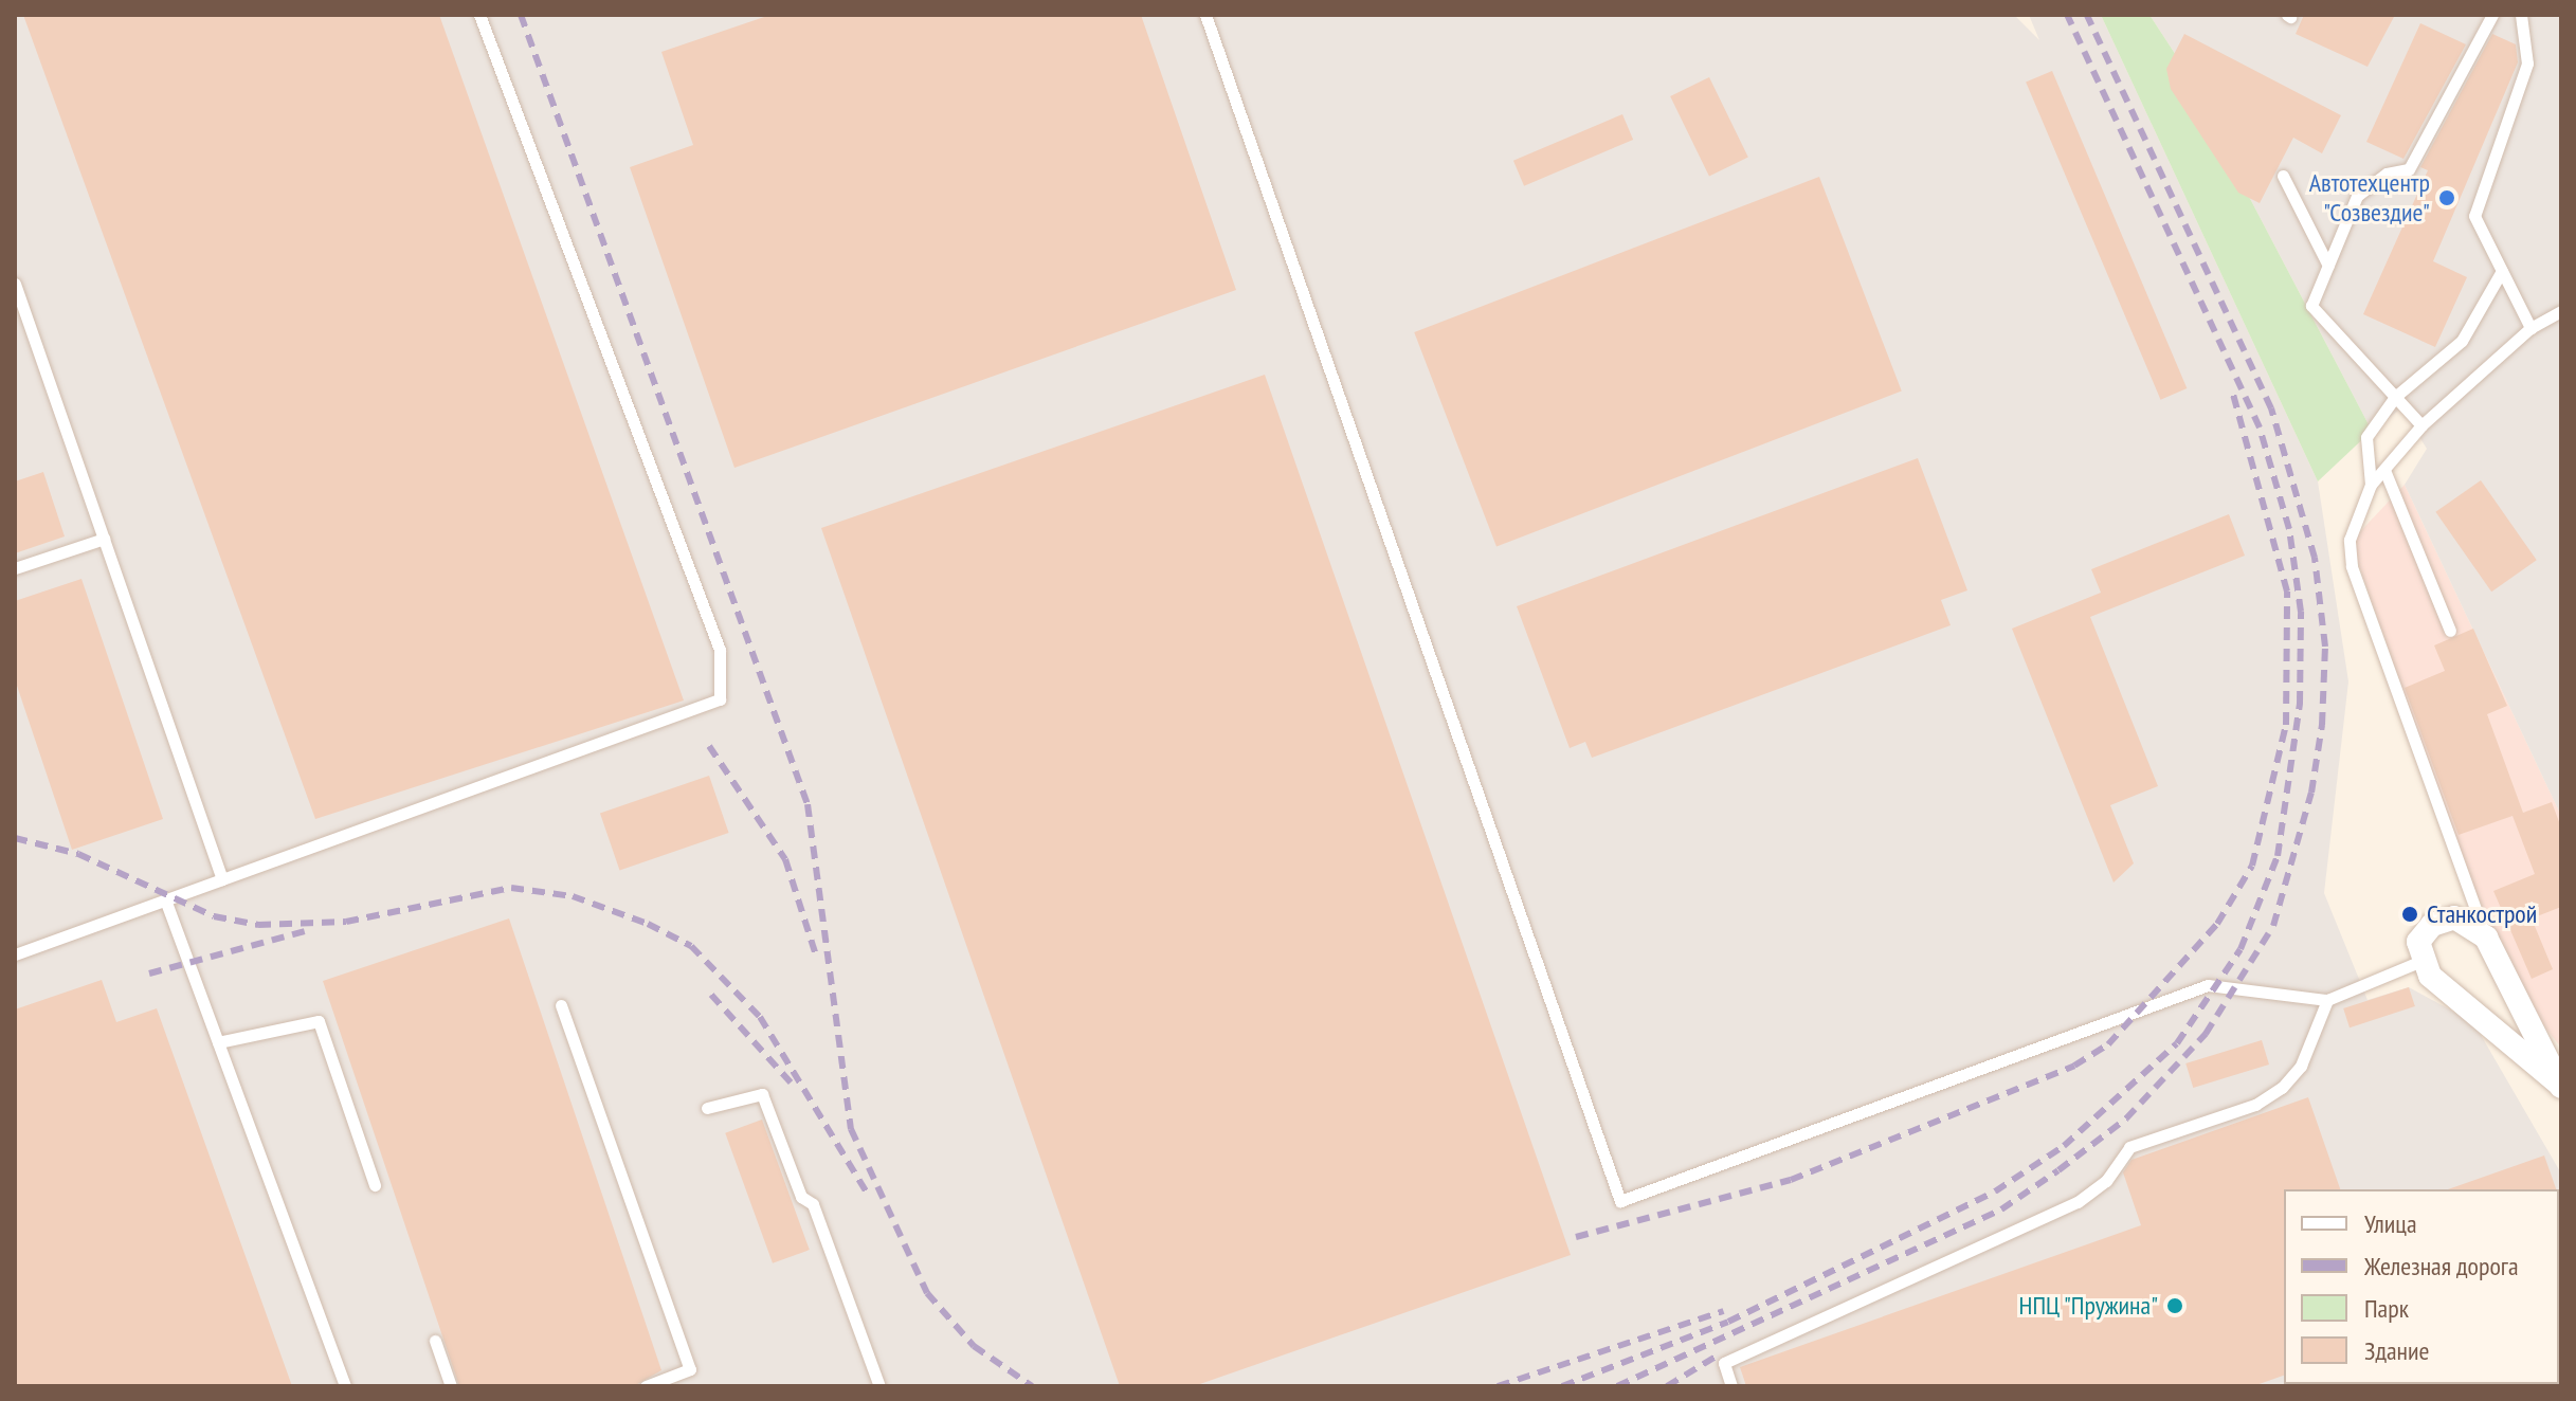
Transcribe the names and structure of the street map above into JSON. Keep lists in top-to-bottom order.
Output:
{
  "places": ["Автотехцентр \"Созвездие\"", "Станкострой", "НПЦ \"Пружина\""],
  "legend": [
    "Улица",
    "Железная дорога",
    "Парк",
    "Здание"
  ]
}
